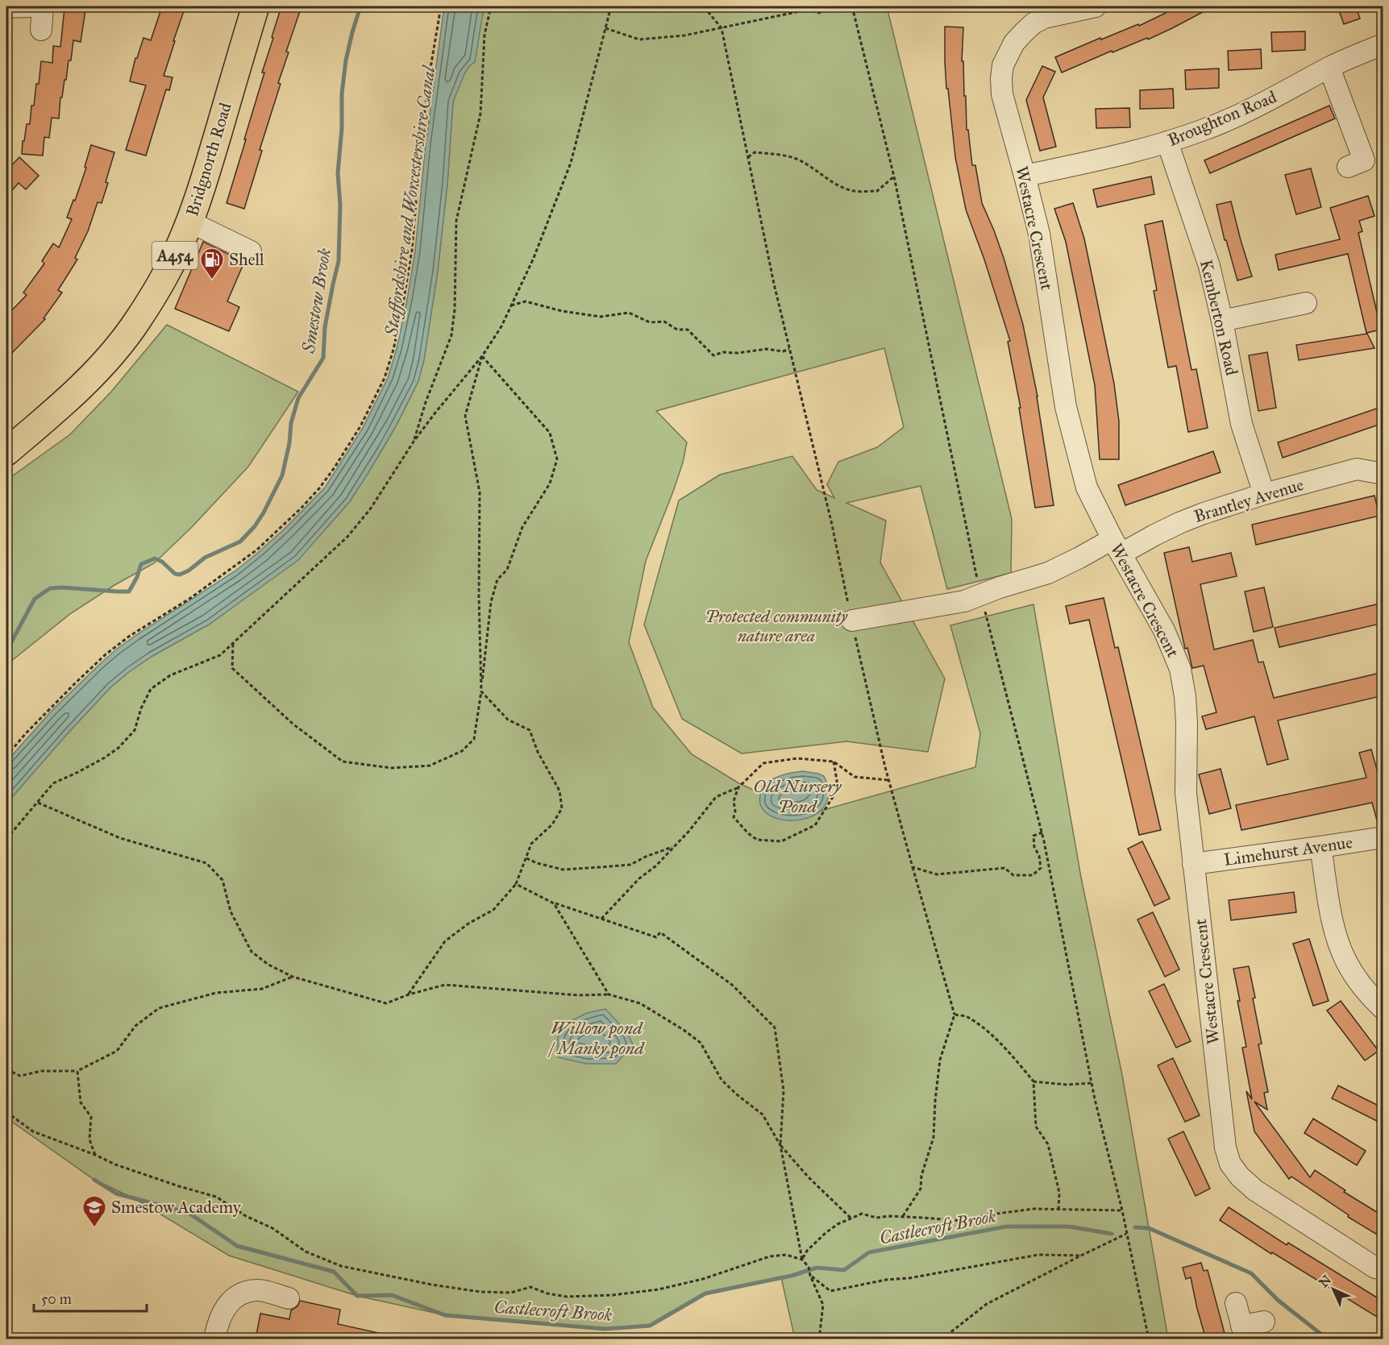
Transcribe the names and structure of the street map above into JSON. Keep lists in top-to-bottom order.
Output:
{
  "streets": {
    "highway": ["Bridgnorth Road", "A454"],
    "street": [
      "Broughton Road",
      "Westacre Crescent",
      "Kemberton Road",
      "Brantley Avenue",
      "Limehurst Avenue"
    ]
  },
  "crossings": [
    ["Broughton Road", "Westacre Crescent"],
    ["Broughton Road", "Kemberton Road"],
    ["Westacre Crescent", "Brantley Avenue"],
    ["Westacre Crescent", "Limehurst Avenue"],
    ["Kemberton Road", "Brantley Avenue"]
  ],
  "water": [
    "Staffordshire and Worcestershire Canal",
    "Smestow Brook",
    "Old Nursery Pond",
    "Willow pond / Manky pond",
    "Castlecroft Brook"
  ],
  "parks": ["Protected community nature area"],
  "places": {
    "fuel station": ["Shell"],
    "school or university": ["Smestow Academy"]
  },
  "scale_bar": "50 m",
  "north": "top left"
}
